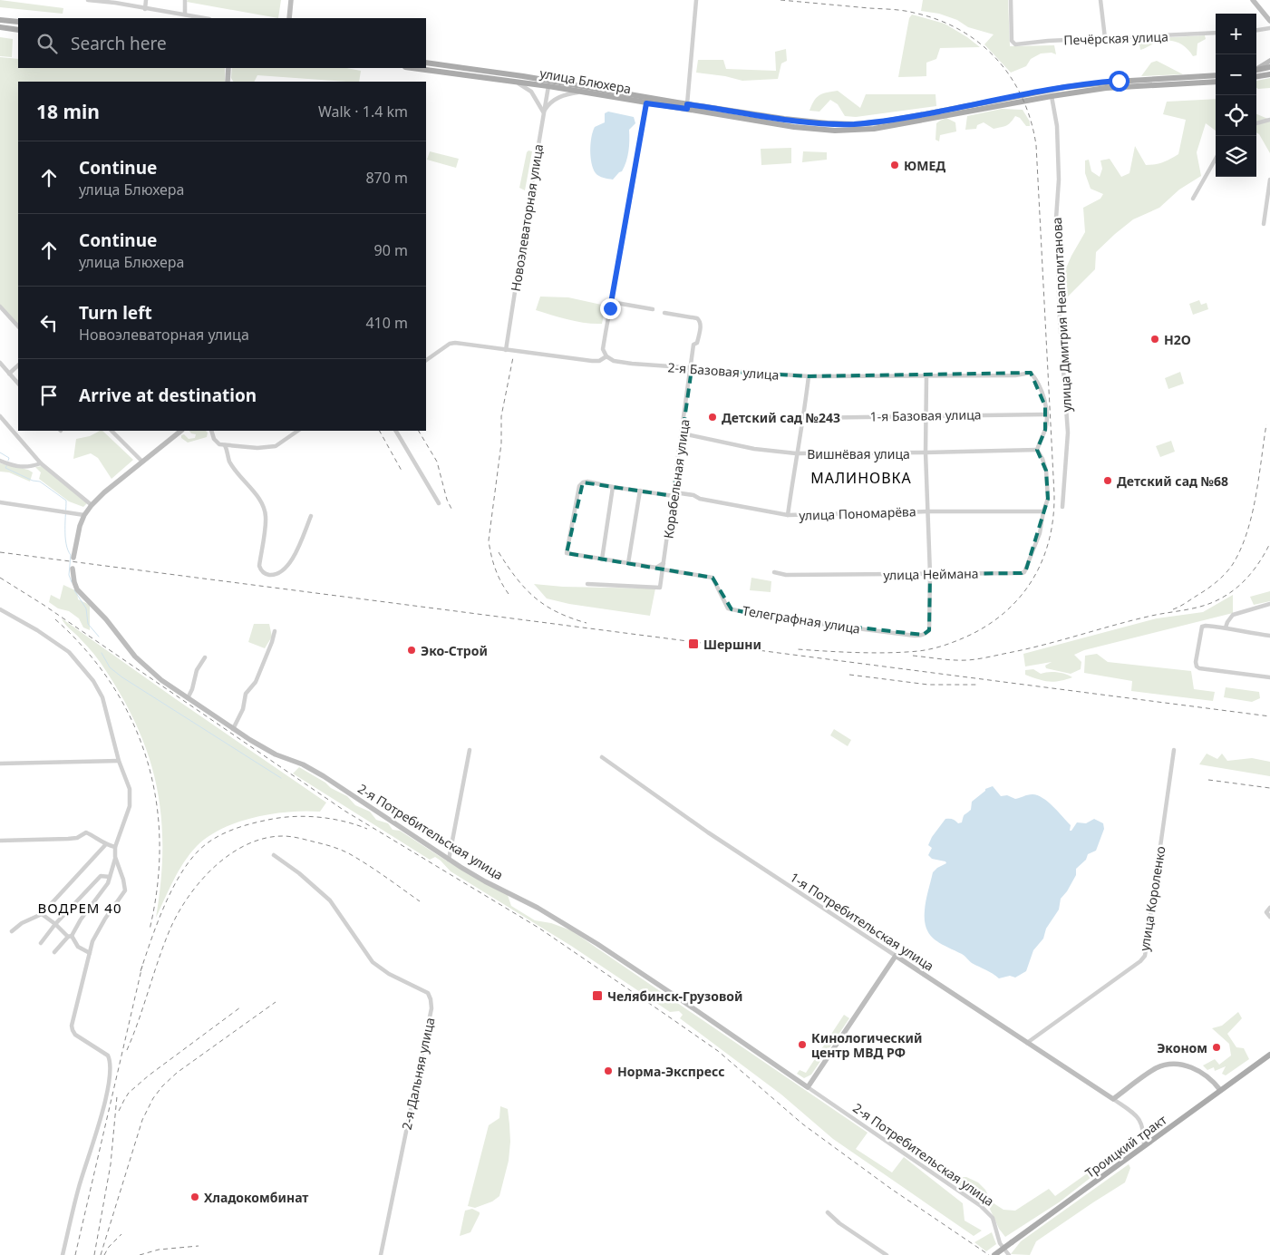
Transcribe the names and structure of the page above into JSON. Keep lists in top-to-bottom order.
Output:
{
  "streets": {
    "main road": ["улица Блюхера", "Троицкий тракт"],
    "street": [
      "Печёрская улица",
      "Новоэлеваторная улица",
      "улица Дмитрия Неаполитанова",
      "2-я Базовая улица",
      "1-я Базовая улица",
      "Вишнёвая улица",
      "Корабельная улица",
      "улица Пономарёва",
      "улица Неймана",
      "Телеграфная улица",
      "2-я Потребительская улица",
      "улица Короленко",
      "1-я Потребительская улица",
      "2-я Дальняя улица"
    ]
  },
  "crossings": [
    ["улица Блюхера", "Новоэлеваторная улица"],
    ["улица Блюхера", "улица Дмитрия Неаполитанова"],
    ["Новоэлеваторная улица", "2-я Базовая улица"],
    ["2-я Базовая улица", "1-я Базовая улица"],
    ["2-я Базовая улица", "Корабельная улица"],
    ["Вишнёвая улица", "Корабельная улица"],
    ["Корабельная улица", "улица Пономарёва"],
    ["Корабельная улица", "Телеграфная улица"],
    ["улица Пономарёва", "улица Неймана"],
    ["улица Неймана", "Телеграфная улица"],
    ["улица Короленко", "1-я Потребительская улица"],
    ["1-я Потребительская улица", "Троицкий тракт"]
  ],
  "districts": ["МАЛИНОВКА", "ВОДРЕМ 40"],
  "places": {
    "other": [
      "ЮМЕД",
      "H2O",
      "Детский сад №243",
      "Детский сад №68",
      "Эко-Строй",
      "Кинологический центр МВД РФ",
      "Эконом",
      "Норма-Экспресс",
      "Хладокомбинат"
    ],
    "transit": ["Шершни", "Челябинск-Грузовой"]
  },
  "page": {
    "map_buttons": ["+", "−"],
    "search": "Search here",
    "heading": ["18 min", "Walk · 1.4 km"],
    "list": [
      ["Continue", "улица Блюхера", "870 m"],
      ["Continue", "улица Блюхера", "90 m"],
      ["Turn left", "Новоэлеваторная улица", "410 m"],
      "Arrive at destination"
    ]
  }
}
